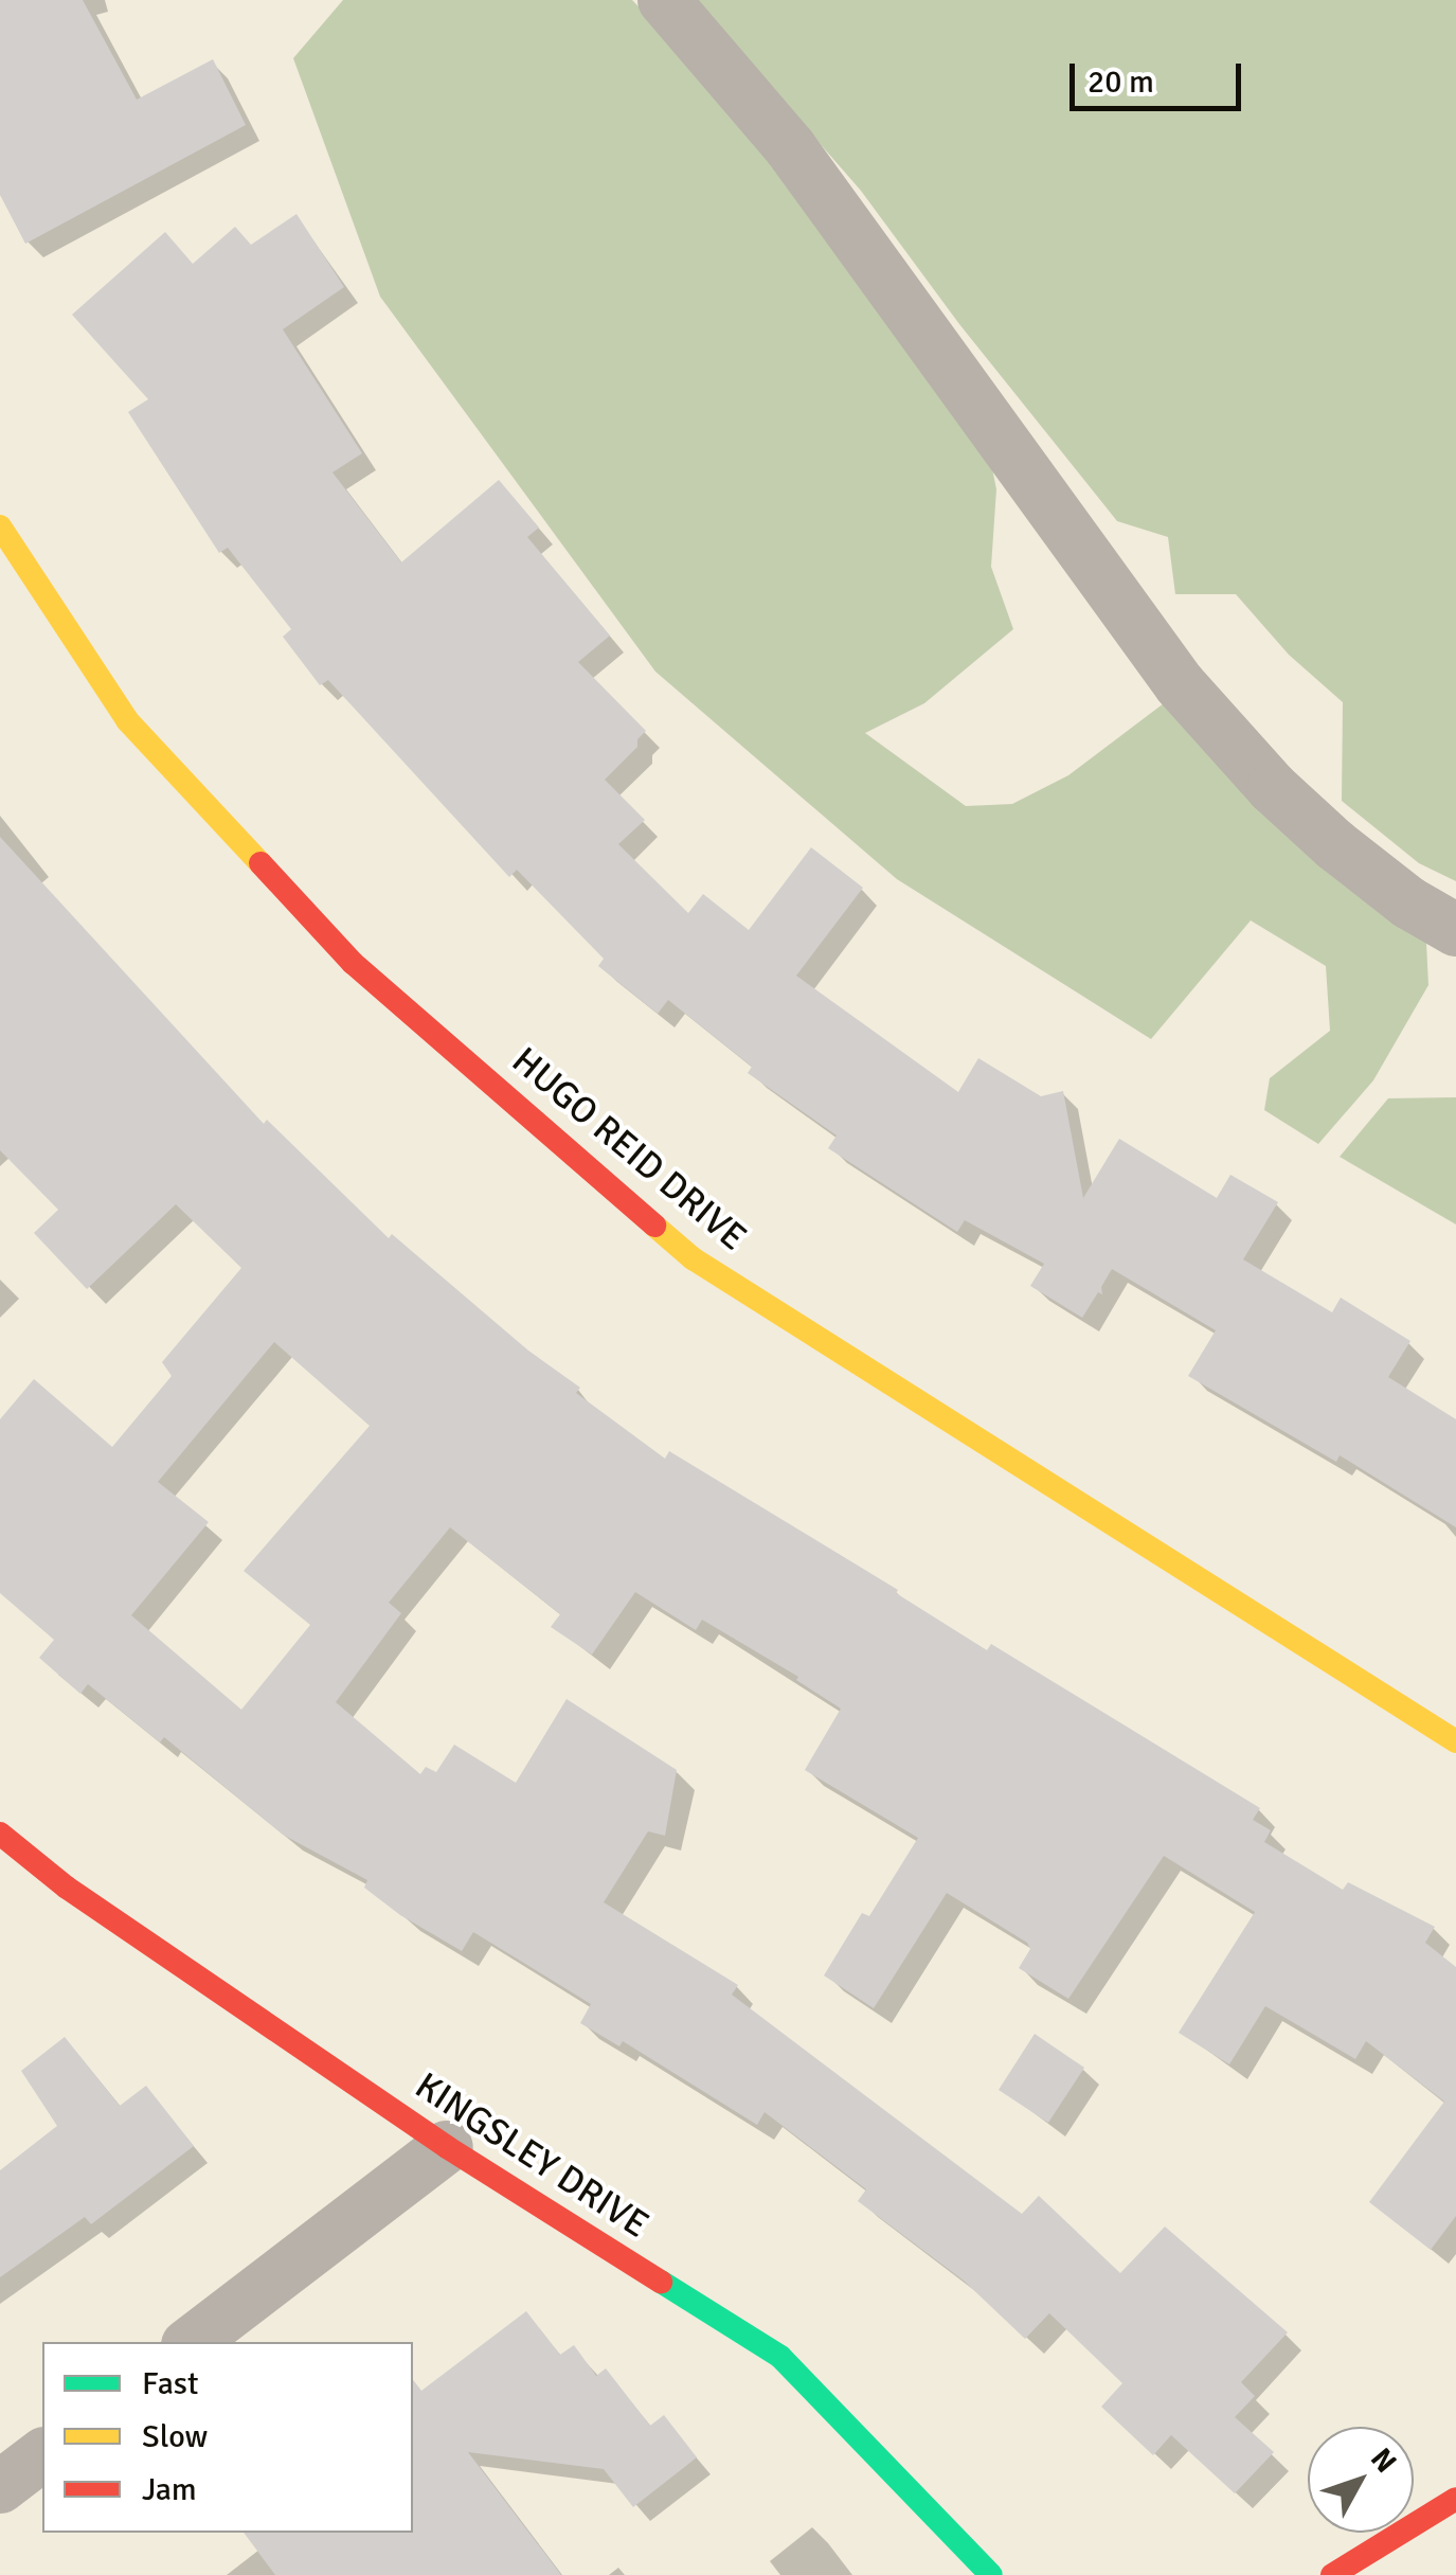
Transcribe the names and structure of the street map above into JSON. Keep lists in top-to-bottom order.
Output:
{
  "streets": {
    "street": ["HUGO REID DRIVE", "KINGSLEY DRIVE"]
  },
  "legend": ["Fast", "Slow", "Jam"],
  "scale_bar": "20 m",
  "north": "top right"
}
